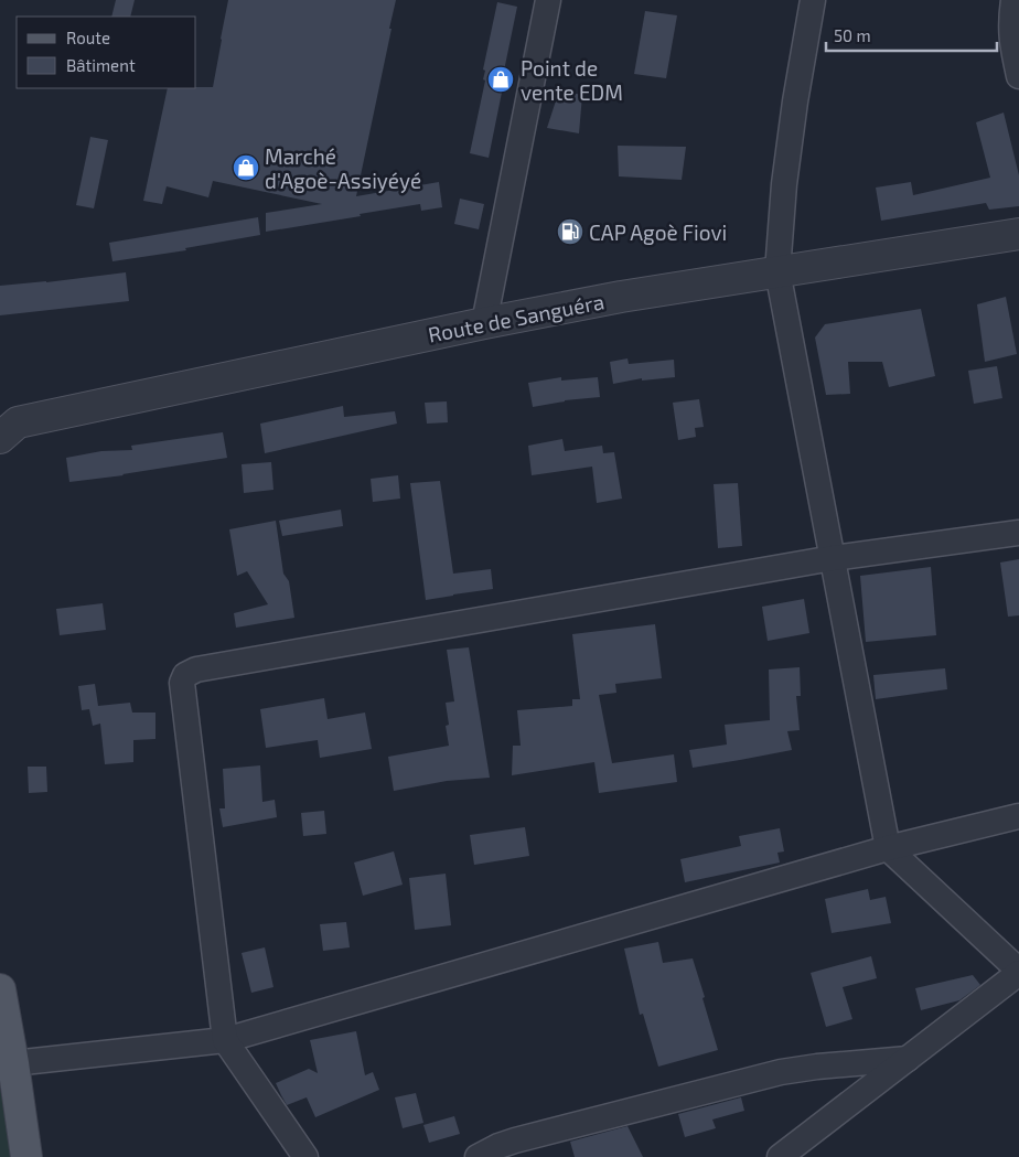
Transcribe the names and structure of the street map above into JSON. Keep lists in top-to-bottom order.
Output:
{
  "streets": {
    "street": ["Route de Sanguéra"]
  },
  "places": {
    "shop": ["Point de vente EDM", "Marché d'Agoè-Assiyéyé"],
    "fuel station": ["CAP Agoè Fiovi"]
  },
  "legend": ["Route", "Bâtiment"],
  "scale_bar": "50 m"
}
